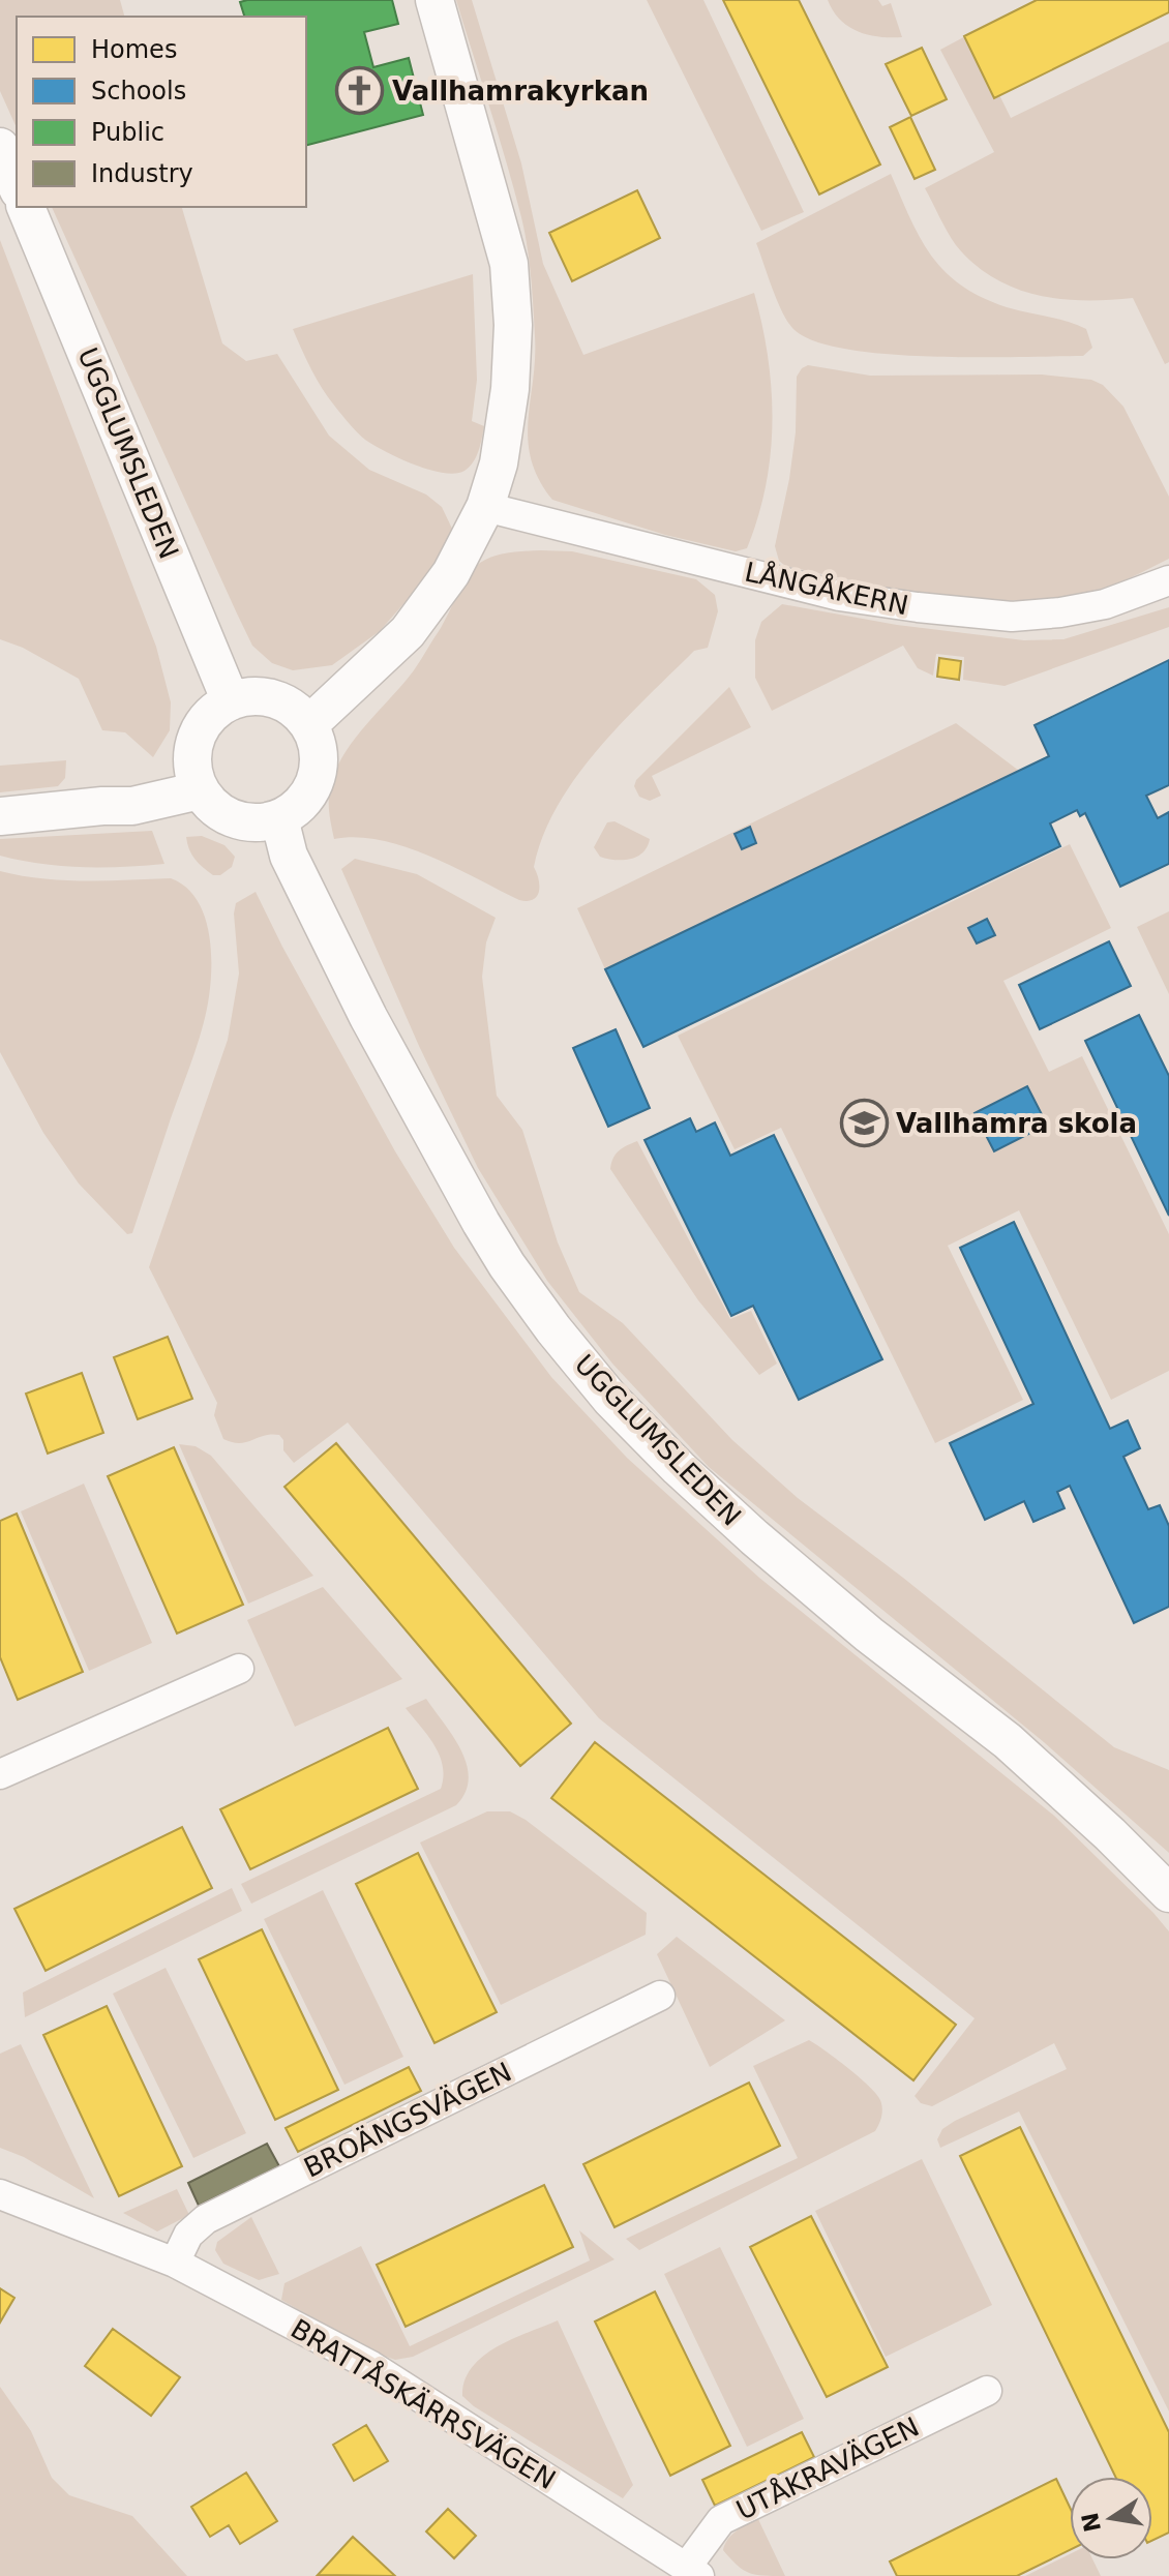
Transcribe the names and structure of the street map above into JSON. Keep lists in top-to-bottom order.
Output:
{
  "streets": {
    "street": [
      "UGGLUMSLEDEN",
      "LÅNGÅKERN",
      "BROÄNGSVÄGEN",
      "BRATTÅSKÄRRSVÄGEN",
      "UTÅKRAVÄGEN"
    ]
  },
  "crossings": [
    ["BROÄNGSVÄGEN", "BRATTÅSKÄRRSVÄGEN"],
    ["BRATTÅSKÄRRSVÄGEN", "UTÅKRAVÄGEN"]
  ],
  "places": {
    "church": ["Vallhamrakyrkan"],
    "school or university": ["Vallhamra skola"]
  },
  "legend": [
    "Homes",
    "Schools",
    "Public",
    "Industry"
  ],
  "north": "left"
}
